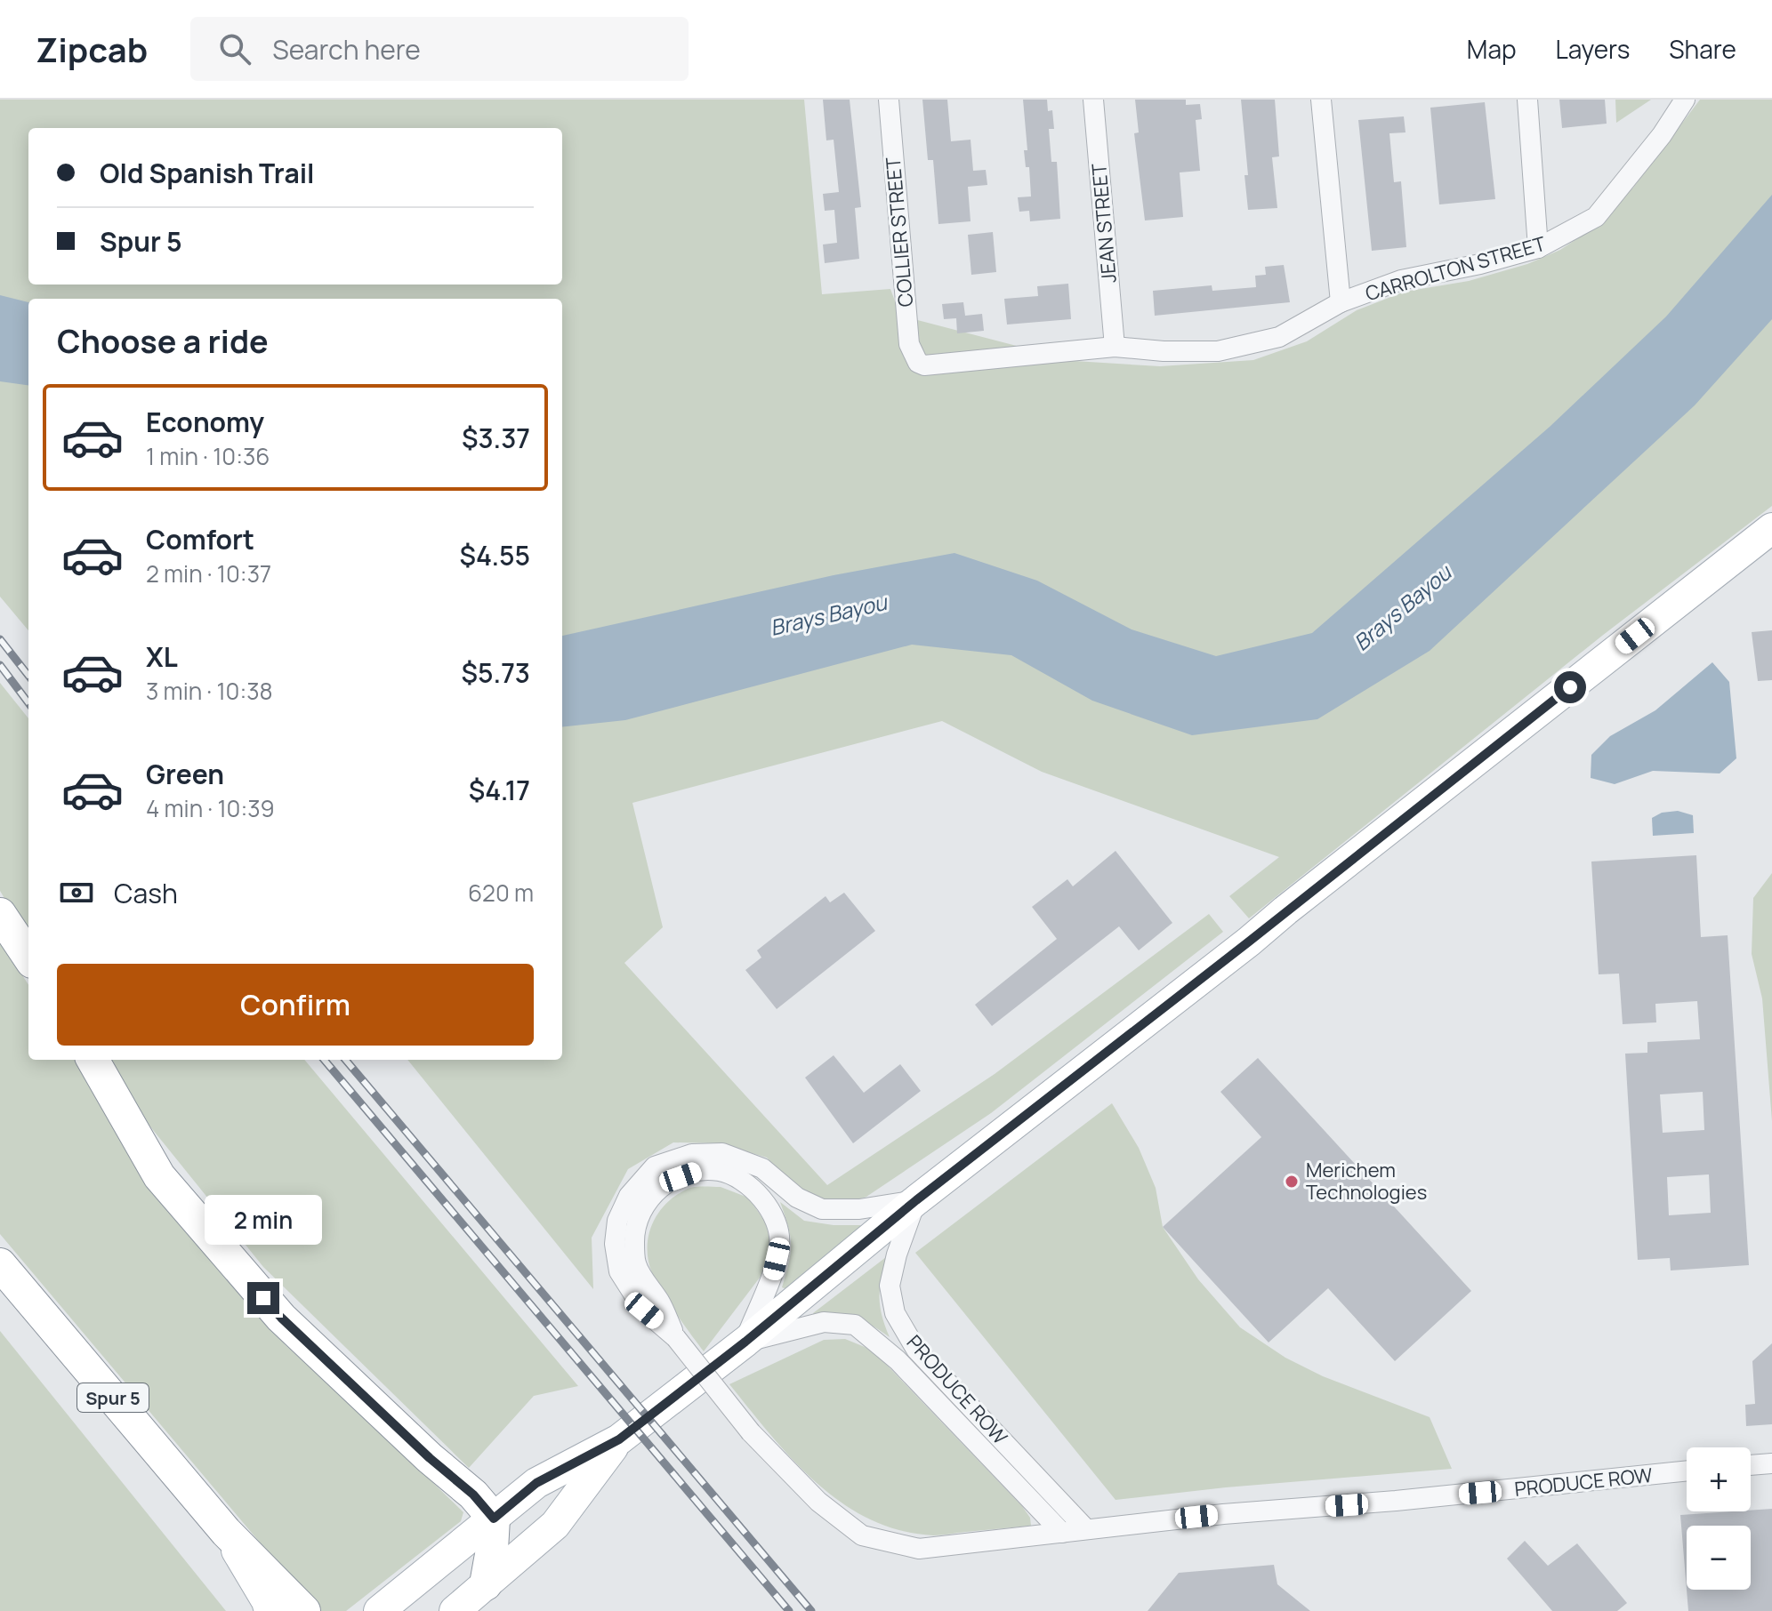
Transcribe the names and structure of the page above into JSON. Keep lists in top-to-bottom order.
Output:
{
  "streets": {
    "highway": ["Spur 5"],
    "street": [
      "JEAN STREET",
      "COLLIER STREET",
      "CARROLTON STREET",
      "PRODUCE ROW"
    ]
  },
  "crossings": [
    ["JEAN STREET", "CARROLTON STREET"],
    ["COLLIER STREET", "CARROLTON STREET"]
  ],
  "water": ["Brays Bayou"],
  "places": ["Merichem Technologies"],
  "page": {
    "header": "Zipcab",
    "search": "Search here",
    "nav": ["Map", "Layers", "Share"],
    "banner": ["Old Spanish Trail", "Spur 5"],
    "heading": "Choose a ride",
    "list": [
      {
        "name": "Economy",
        "note": "1 min · 10:36",
        "value": "$3.37"
      },
      {
        "name": "Comfort",
        "note": "2 min · 10:37",
        "value": "$4.55"
      },
      {
        "name": "XL",
        "note": "3 min · 10:38",
        "value": "$5.73"
      },
      {
        "name": "Green",
        "note": "4 min · 10:39",
        "value": "$4.17"
      }
    ],
    "pay": ["Cash", "620 m"],
    "buttons": "Confirm",
    "bubble": "2 min",
    "map_buttons": ["+", "−"]
  }
}
